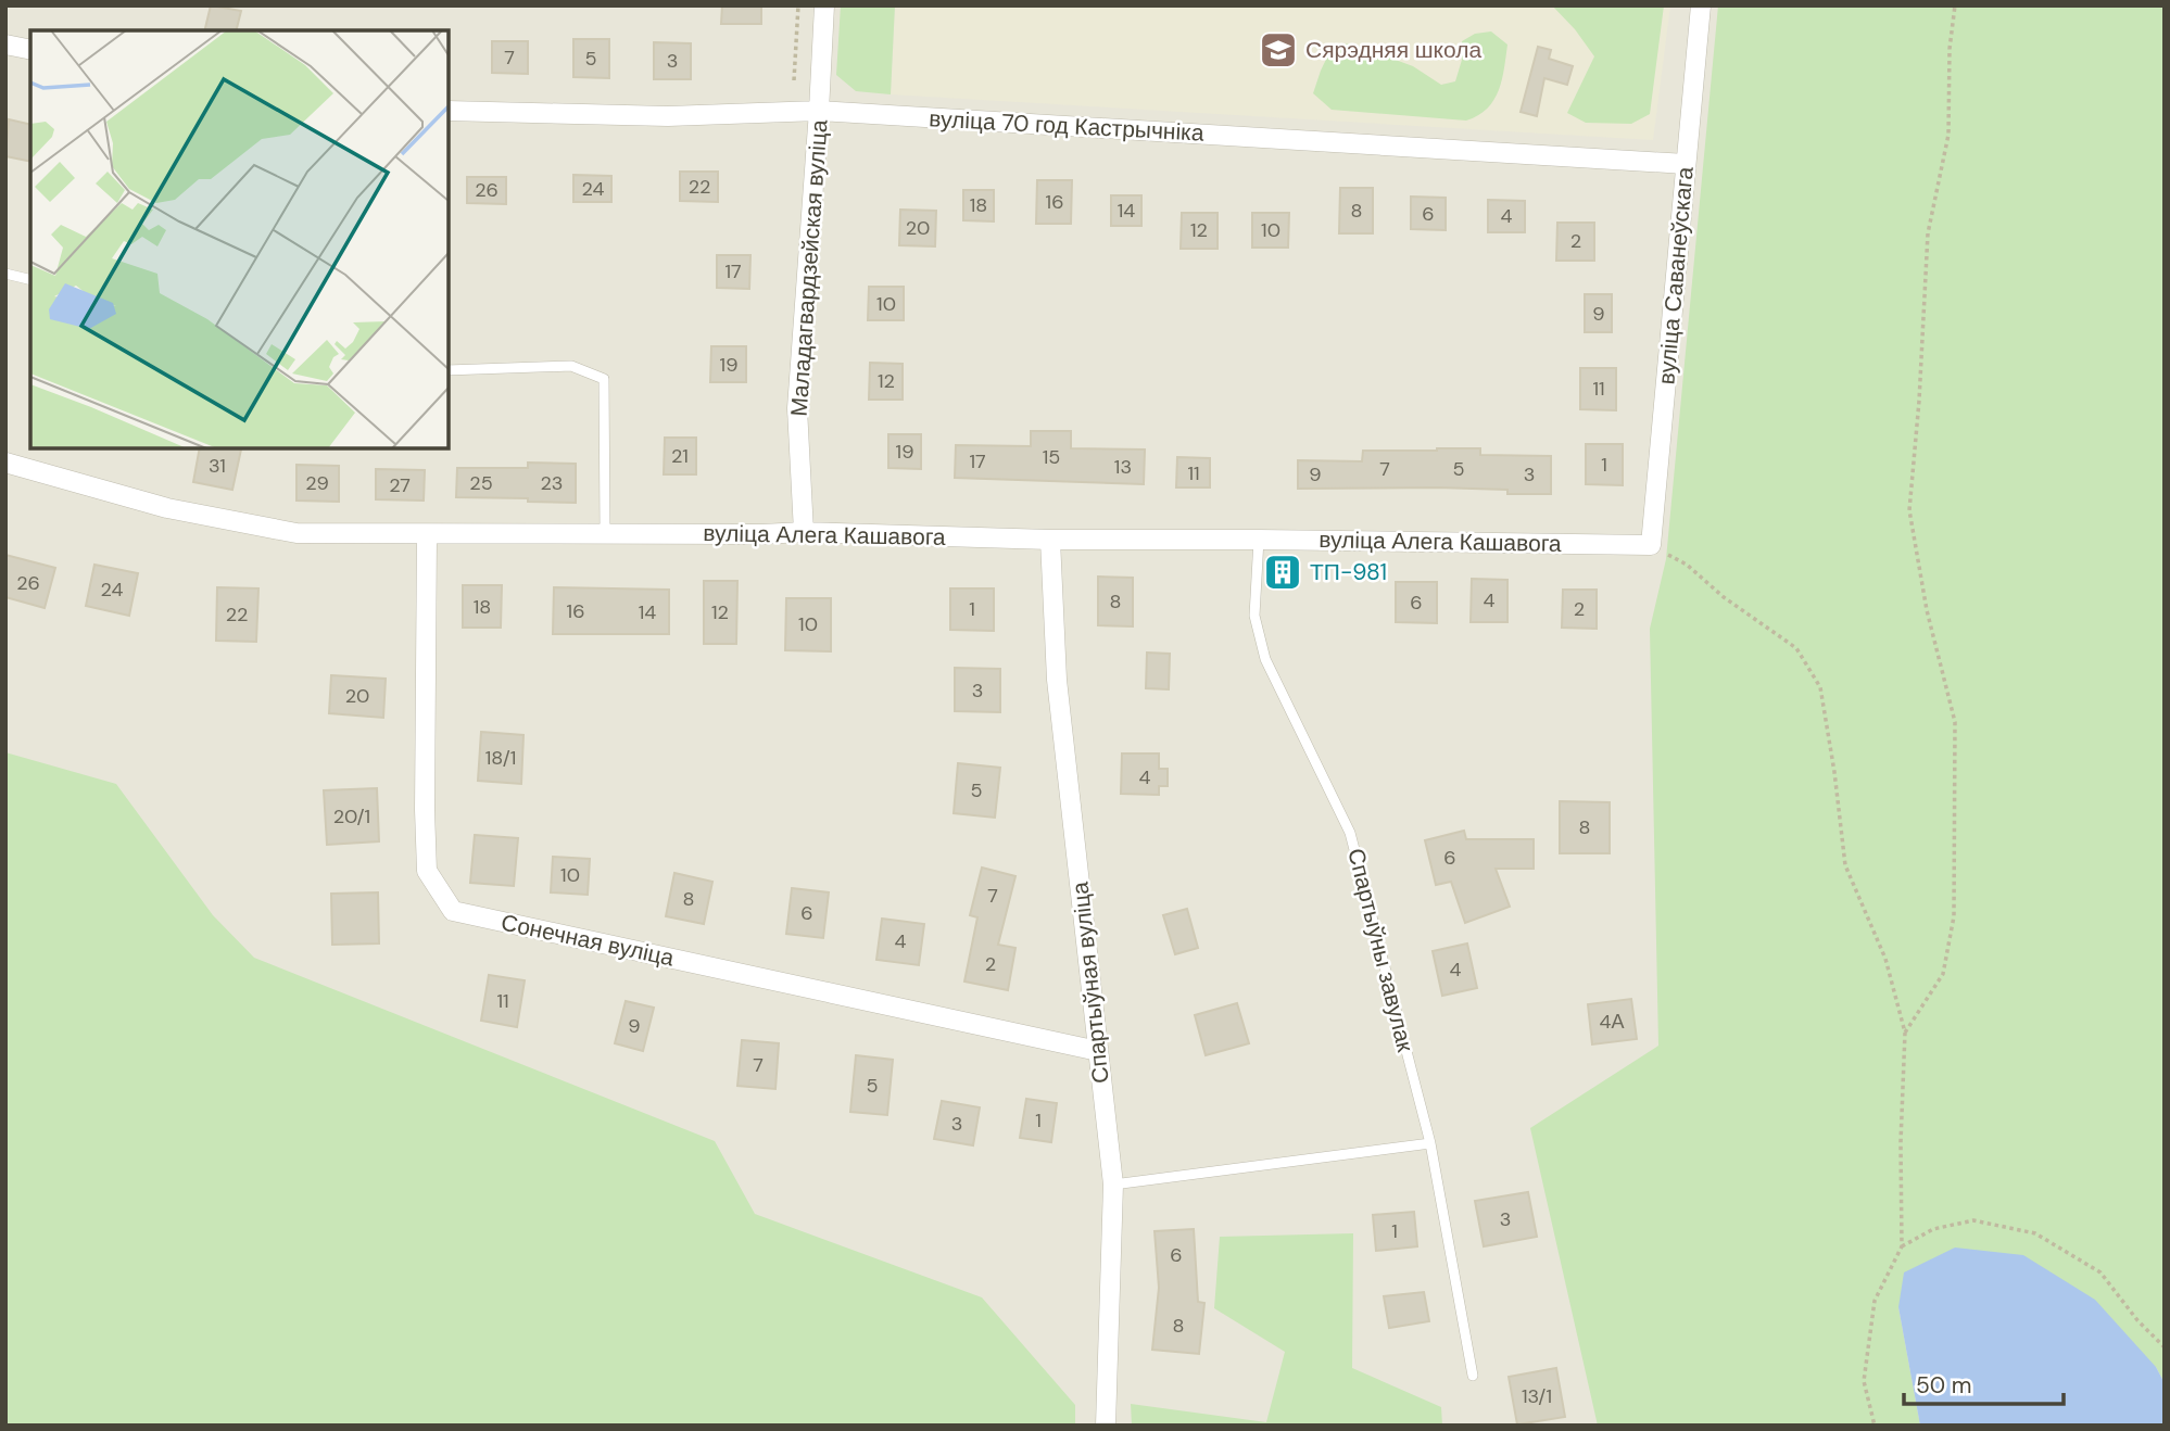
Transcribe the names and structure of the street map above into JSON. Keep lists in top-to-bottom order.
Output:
{
  "streets": {
    "street": [
      "вуліца 70 год Кастрычніка",
      "Маладагвардзейская вуліца",
      "вуліца Саванеўскага",
      "вуліца Алега Кашавога",
      "Сонечная вуліца",
      "Спартыўная вуліца"
    ],
    "lane": ["Спартыўны завулак"]
  },
  "crossings": [
    ["вуліца 70 год Кастрычніка", "Маладагвардзейская вуліца"],
    ["вуліца 70 год Кастрычніка", "вуліца Саванеўскага"],
    ["Маладагвардзейская вуліца", "вуліца Алега Кашавога"],
    ["вуліца Саванеўскага", "вуліца Алега Кашавога"],
    ["вуліца Алега Кашавога", "Сонечная вуліца"],
    ["вуліца Алега Кашавога", "Спартыўны завулак"],
    ["вуліца Алега Кашавога", "Спартыўная вуліца"],
    ["Сонечная вуліца", "Спартыўная вуліца"]
  ],
  "places": {
    "school or university": ["Сярэдняя школа"],
    "building": ["ТП-981"]
  },
  "house_numbers": [
    "7",
    "5",
    "3",
    "22",
    "24",
    "26",
    "16",
    "18",
    "14",
    "8",
    "6",
    "4",
    "20",
    "12",
    "10",
    "2",
    "17",
    "10",
    "9",
    "19",
    "12",
    "11",
    "19",
    "21",
    "15",
    "17",
    "1",
    "31",
    "13",
    "7",
    "5",
    "11",
    "9",
    "3",
    "29",
    "25",
    "23",
    "27",
    "26",
    "24",
    "4",
    "8",
    "6",
    "18",
    "1",
    "2",
    "16",
    "14",
    "12",
    "22",
    "10",
    "3",
    "20",
    "18/1",
    "4",
    "5",
    "20/1",
    "8",
    "6",
    "10",
    "7",
    "8",
    "6",
    "4",
    "2",
    "4",
    "11",
    "4А",
    "9",
    "7",
    "5",
    "1",
    "3",
    "3",
    "1",
    "6",
    "8",
    "13/1"
  ],
  "scale_bar": "50 m"
}
